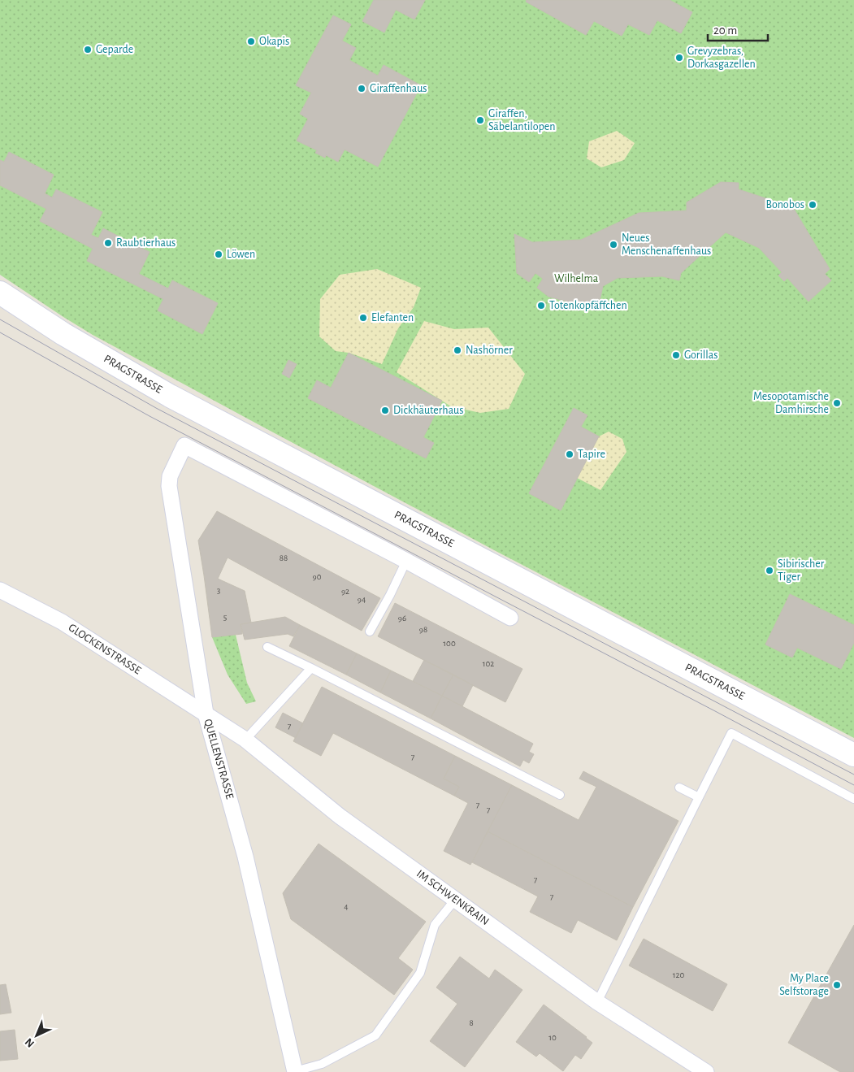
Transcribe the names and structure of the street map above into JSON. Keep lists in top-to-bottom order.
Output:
{
  "streets": {
    "main road": ["PRAGSTRASSE"],
    "street": ["GLOCKENSTRASSE", "QUELLENSTRASSE", "IM SCHWENKRAIN"]
  },
  "crossings": [
    ["GLOCKENSTRASSE", "QUELLENSTRASSE"],
    ["GLOCKENSTRASSE", "IM SCHWENKRAIN"],
    ["QUELLENSTRASSE", "IM SCHWENKRAIN"]
  ],
  "parks": ["Wilhelma"],
  "places": [
    "Okapis",
    "Geparde",
    "Grevyzebras, Dorkasgazellen",
    "Giraffenhaus",
    "Giraffen, Säbelantilopen",
    "Bonobos",
    "Raubtierhaus",
    "Neues Menschenaffenhaus",
    "Löwen",
    "Totenkopfäffchen",
    "Elefanten",
    "Nashörner",
    "Gorillas",
    "Mesopotamische Damhirsche",
    "Dickhäuterhaus",
    "Tapire",
    "Sibirischer Tiger",
    "My Place Selfstorage"
  ],
  "house_numbers": [
    "88",
    "90",
    "3",
    "92",
    "94",
    "5",
    "96",
    "98",
    "100",
    "102",
    "7",
    "7",
    "7",
    "7",
    "7",
    "7",
    "4",
    "120",
    "8",
    "10"
  ],
  "scale_bar": "20 m",
  "north": "bottom left"
}
